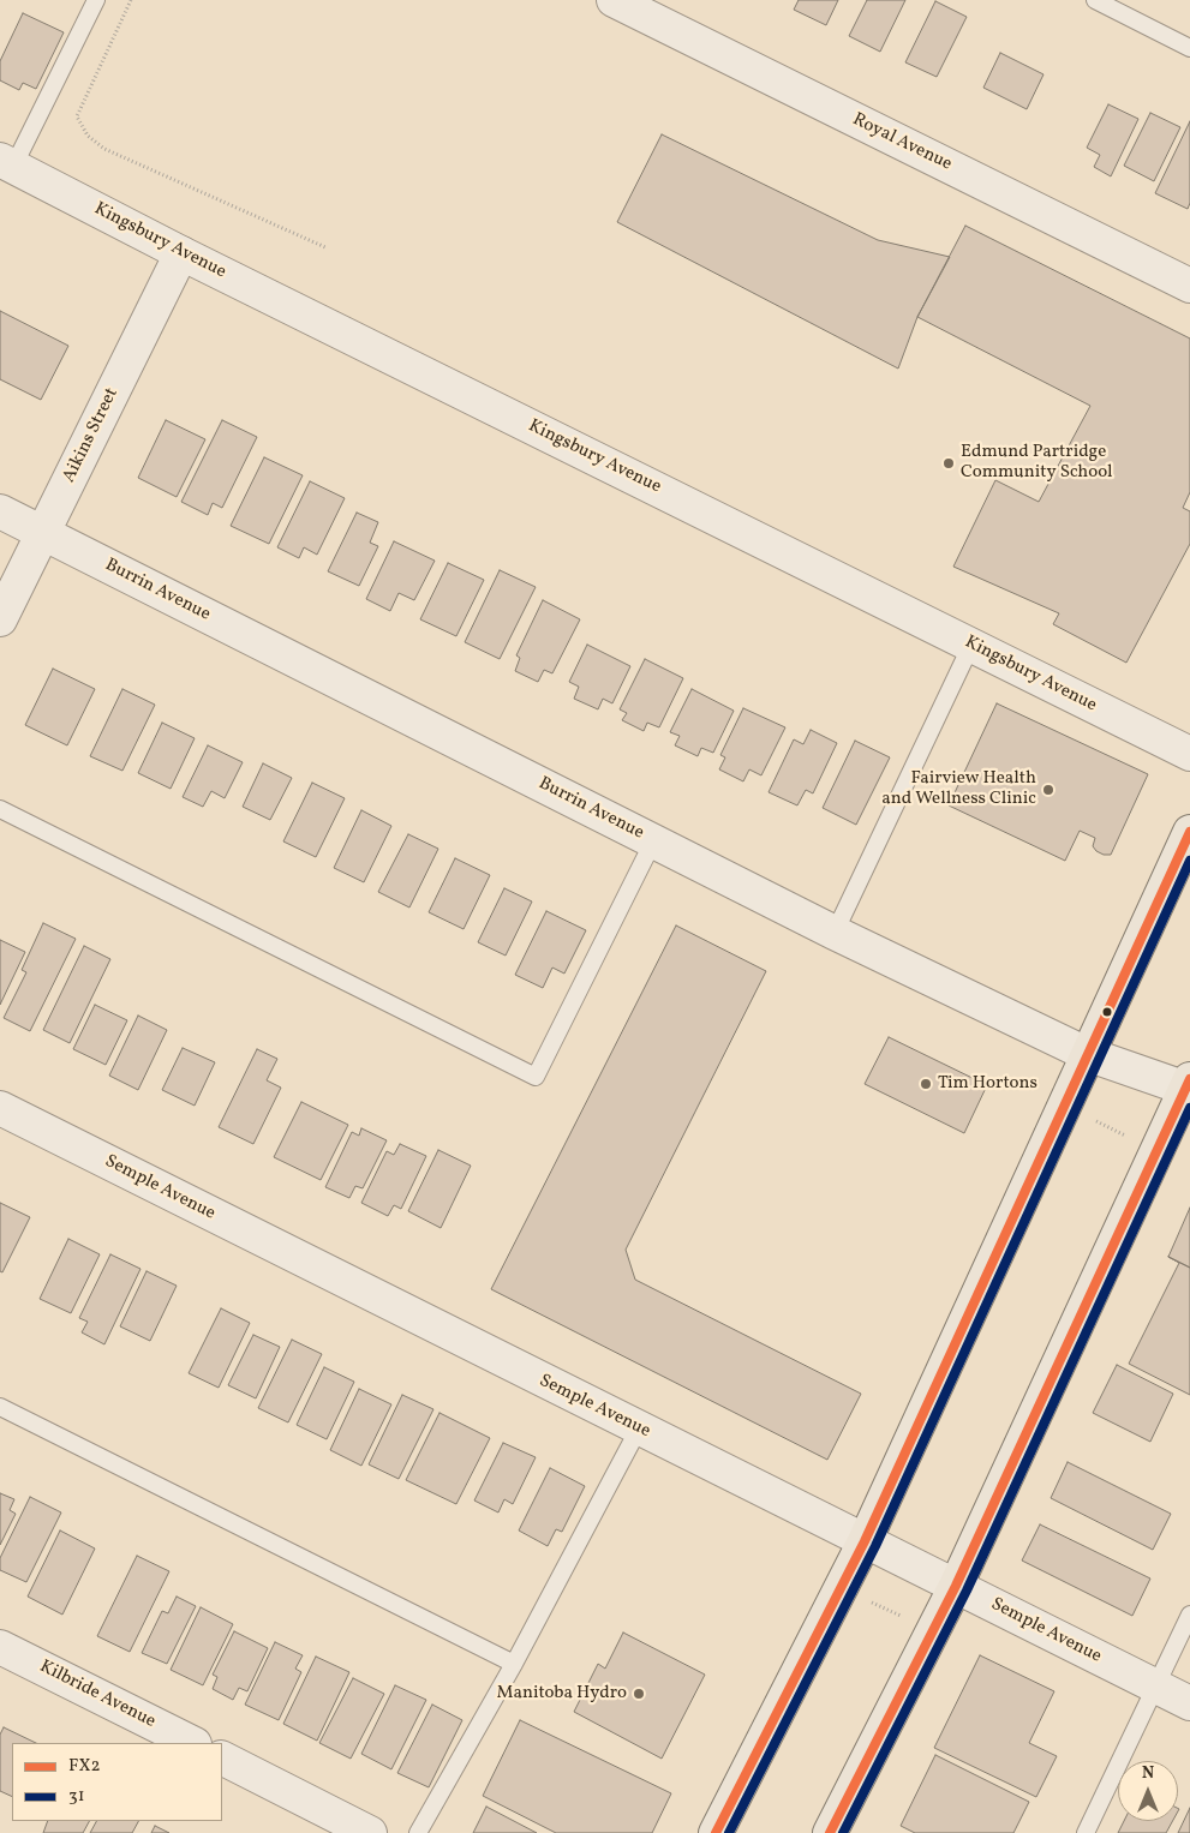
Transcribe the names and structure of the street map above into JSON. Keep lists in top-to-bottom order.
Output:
{
  "streets": {
    "street": [
      "Royal Avenue",
      "Kingsbury Avenue",
      "Aikins Street",
      "Burrin Avenue",
      "Semple Avenue",
      "Kilbride Avenue"
    ]
  },
  "crossings": [
    ["Kingsbury Avenue", "Aikins Street"],
    ["Aikins Street", "Burrin Avenue"]
  ],
  "places": [
    "Edmund Partridge Community School",
    "Fairview Health and Wellness Clinic",
    "Tim Hortons",
    "Manitoba Hydro"
  ],
  "lines": ["transit line FX2", "transit line 31"],
  "legend": ["FX2", "31"],
  "north": "top"
}
